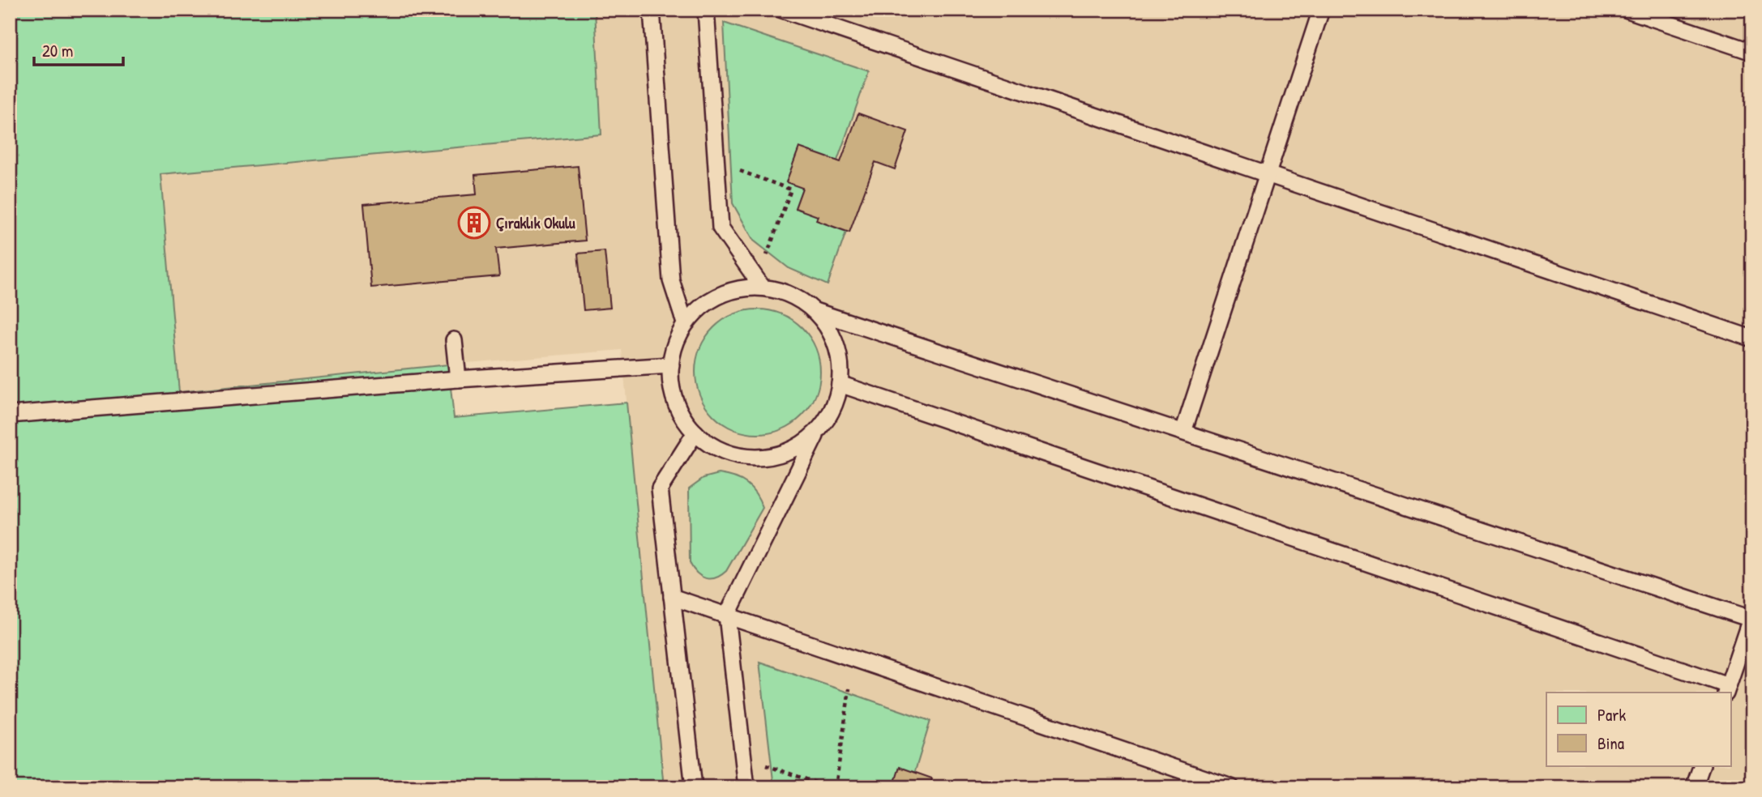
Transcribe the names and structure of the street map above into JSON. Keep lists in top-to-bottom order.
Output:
{
  "places": {
    "building": ["Çıraklık Okulu"]
  },
  "legend": ["Park", "Bina"],
  "scale_bar": "20 m"
}
